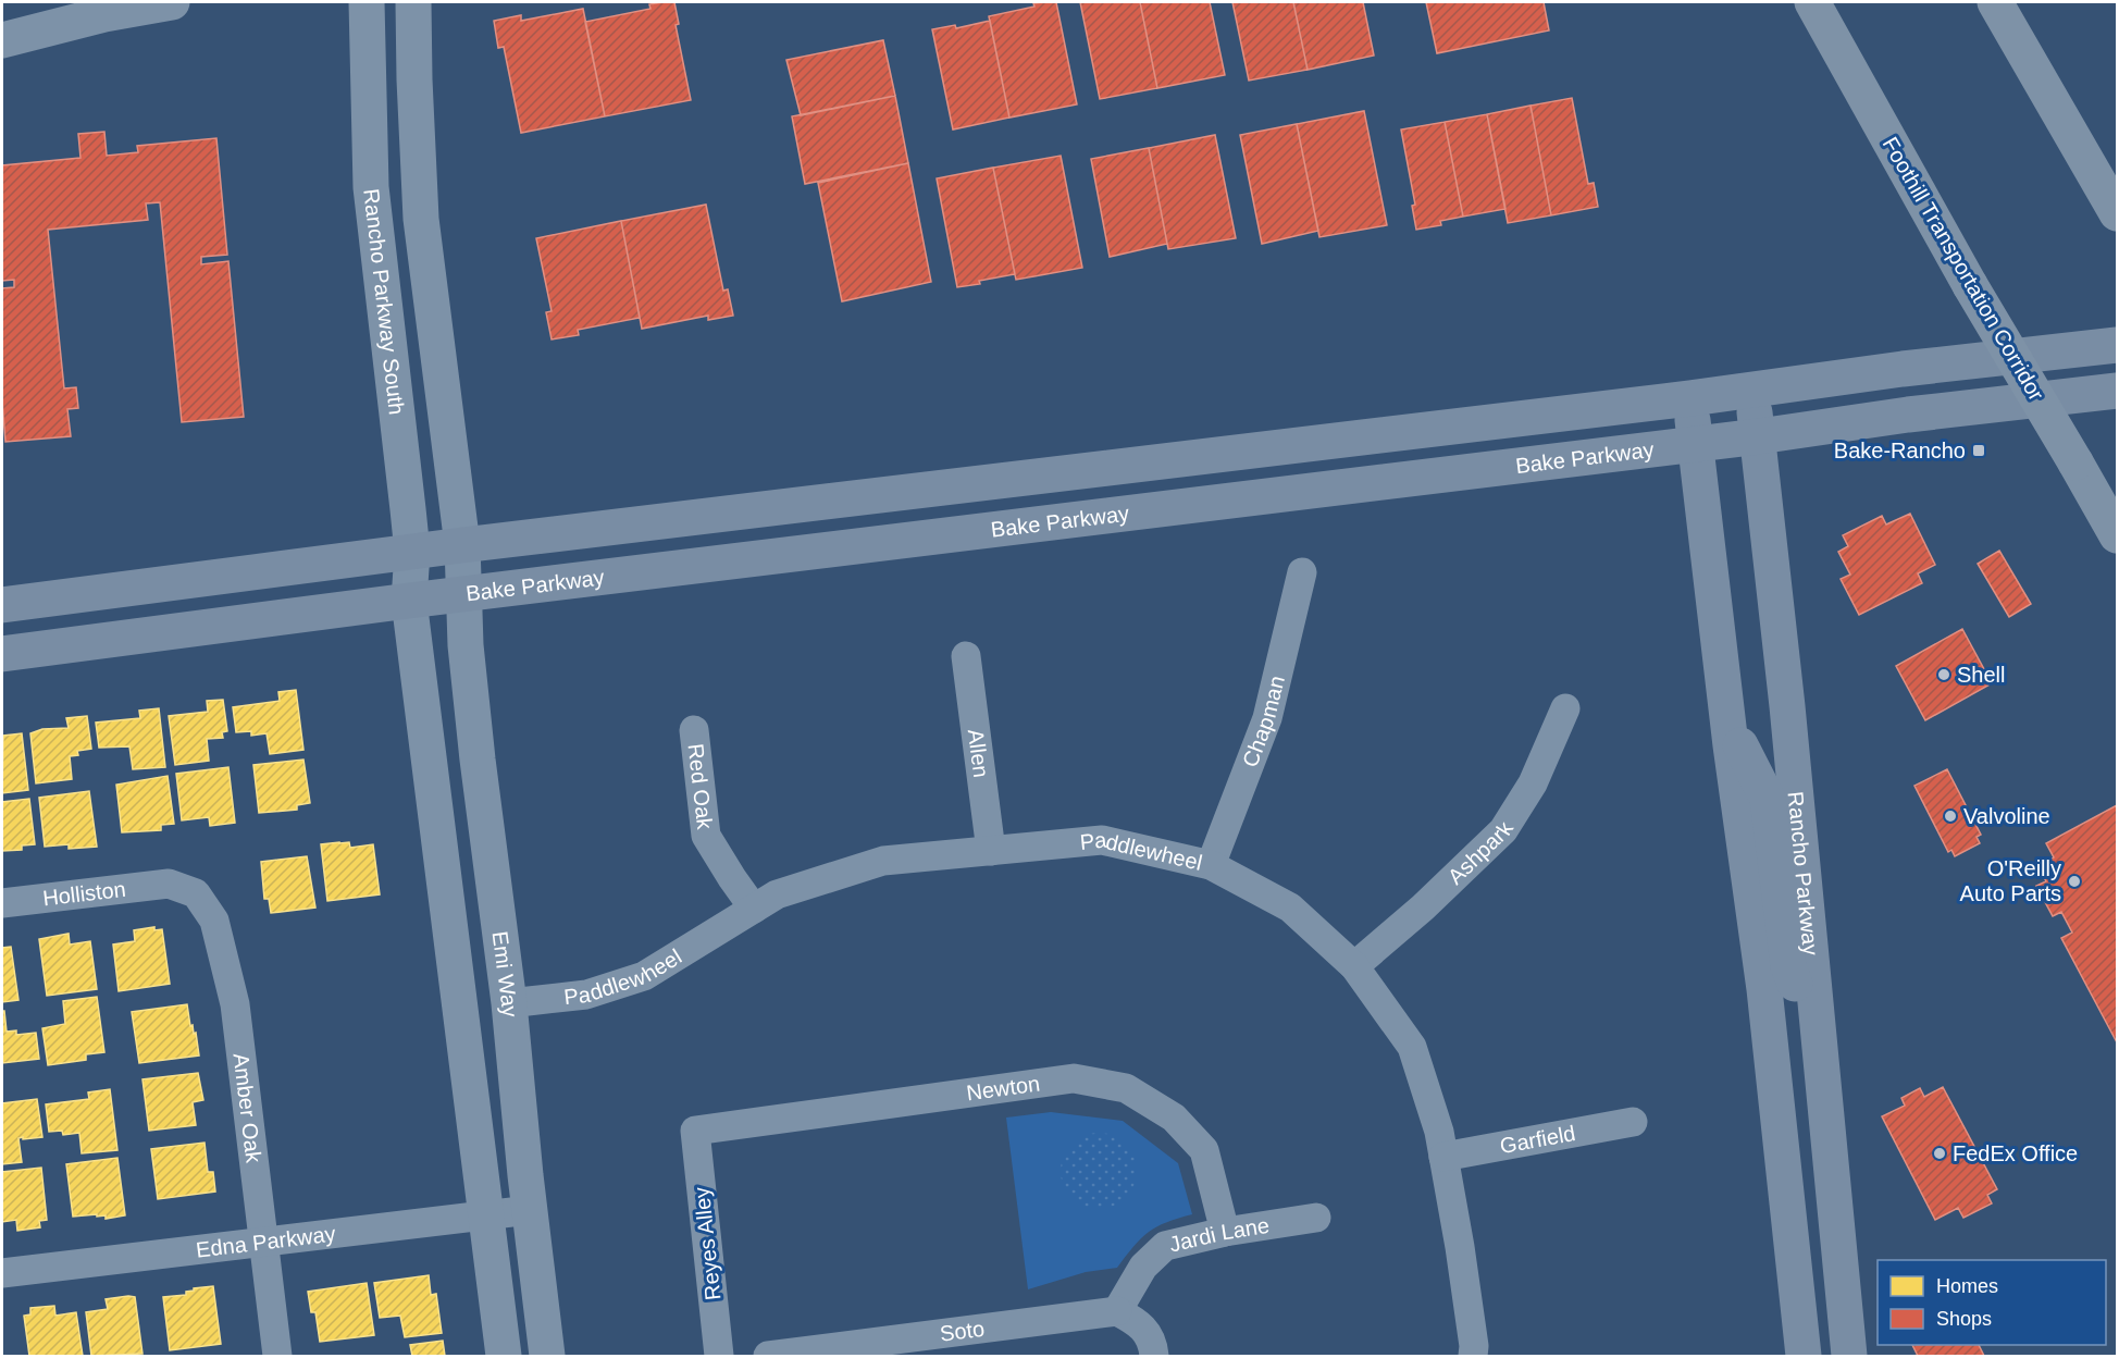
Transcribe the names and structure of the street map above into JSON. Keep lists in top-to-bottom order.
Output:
{
  "streets": {
    "highway": ["Foothill Transportation Corridor"],
    "main road": ["Bake Parkway", "Rancho Parkway"],
    "street": [
      "Rancho Parkway South",
      "Chapman",
      "Allen",
      "Red Oak",
      "Ashpark",
      "Paddlewheel",
      "Holliston",
      "Emi Way",
      "Newton",
      "Amber Oak",
      "Garfield",
      "Jardi Lane",
      "Edna Parkway",
      "Reyes Alley",
      "Soto"
    ]
  },
  "crossings": [
    ["Rancho Parkway South", "Bake Parkway"],
    ["Bake Parkway", "Rancho Parkway"],
    ["Bake Parkway", "Emi Way"],
    ["Chapman", "Paddlewheel"],
    ["Allen", "Paddlewheel"],
    ["Red Oak", "Paddlewheel"],
    ["Ashpark", "Paddlewheel"],
    ["Paddlewheel", "Emi Way"],
    ["Paddlewheel", "Garfield"],
    ["Holliston", "Amber Oak"],
    ["Emi Way", "Edna Parkway"],
    ["Newton", "Jardi Lane"],
    ["Newton", "Reyes Alley"],
    ["Amber Oak", "Edna Parkway"],
    ["Jardi Lane", "Soto"]
  ],
  "places": {
    "transit": ["Bake-Rancho"],
    "other": [
      "Shell",
      "Valvoline",
      "O'Reilly Auto Parts",
      "FedEx Office"
    ]
  },
  "legend": ["Homes", "Shops"]
}
